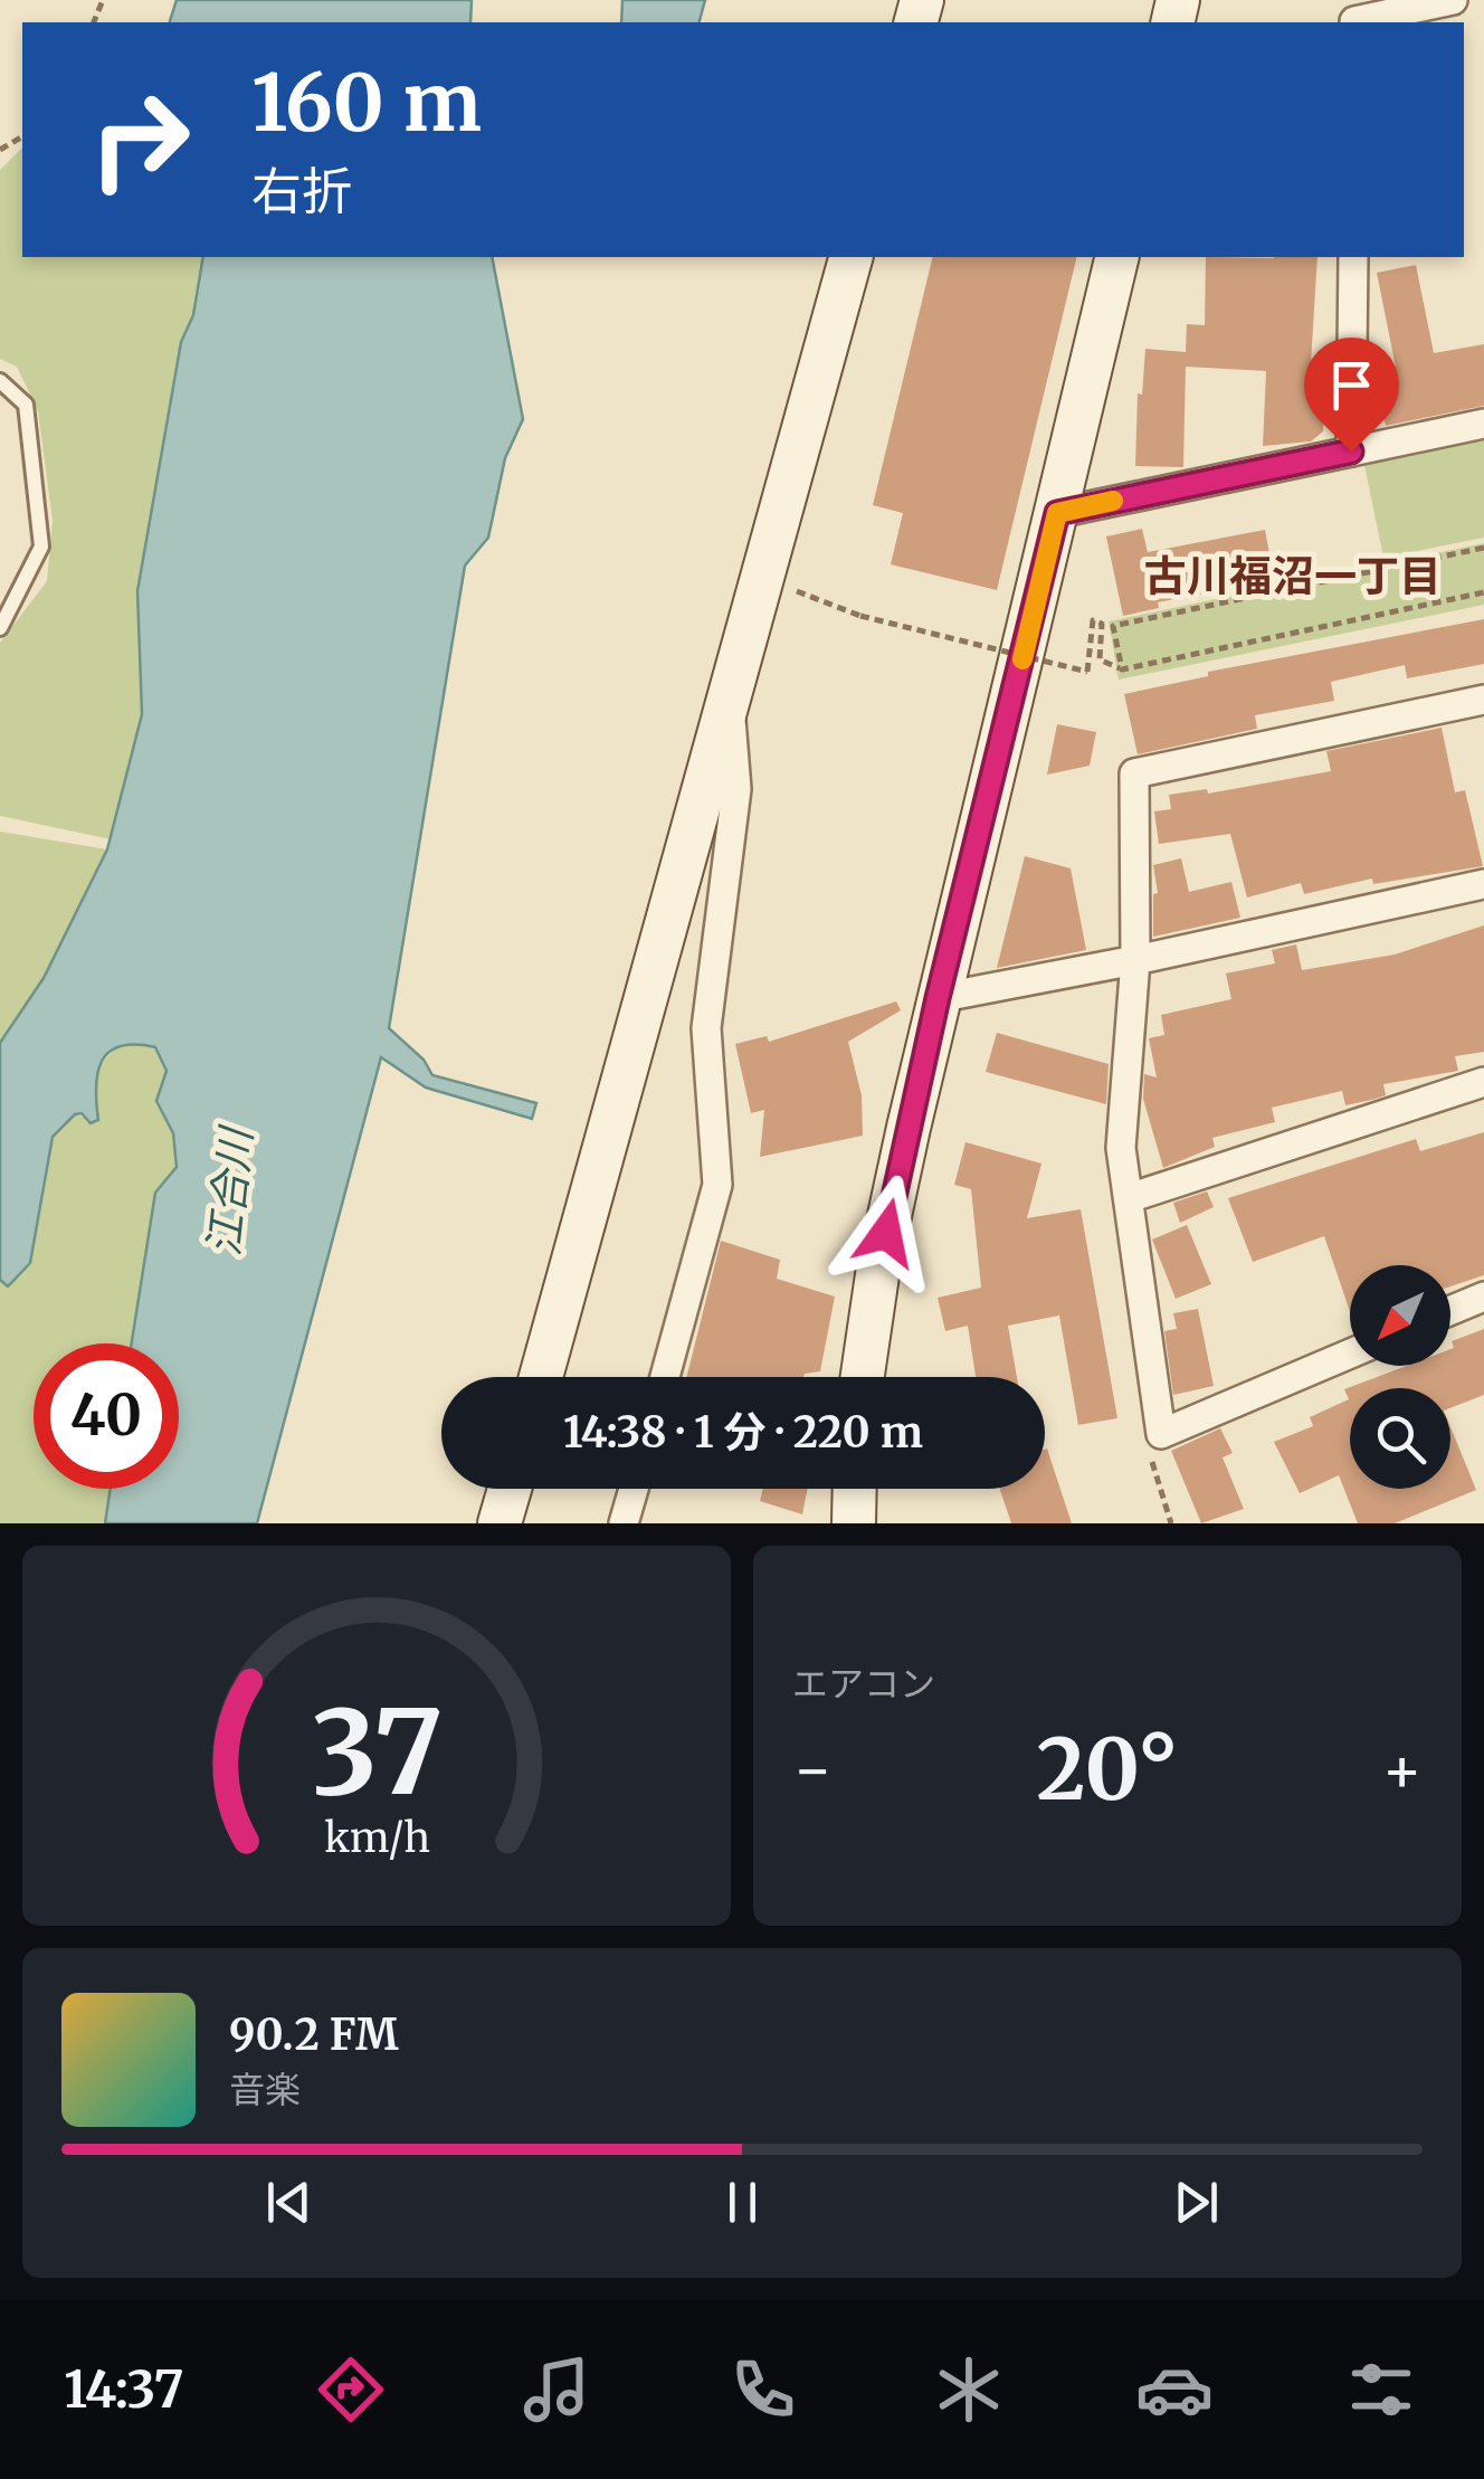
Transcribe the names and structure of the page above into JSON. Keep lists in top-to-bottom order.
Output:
{
  "districts": ["古川福沼一丁目"],
  "water": ["江合川"],
  "north": "bottom left",
  "page": {
    "turn": ["160 m", "右折"],
    "limit": "40",
    "trip": "14:38 · 1 分 · 220 m",
    "tile": "エアコン",
    "heat": ["−", "20°", "+"],
    "song": ["90.2 FM", "音楽"],
    "tabs": "14:37",
    "gauge": ["37", "km/h"]
  }
}
